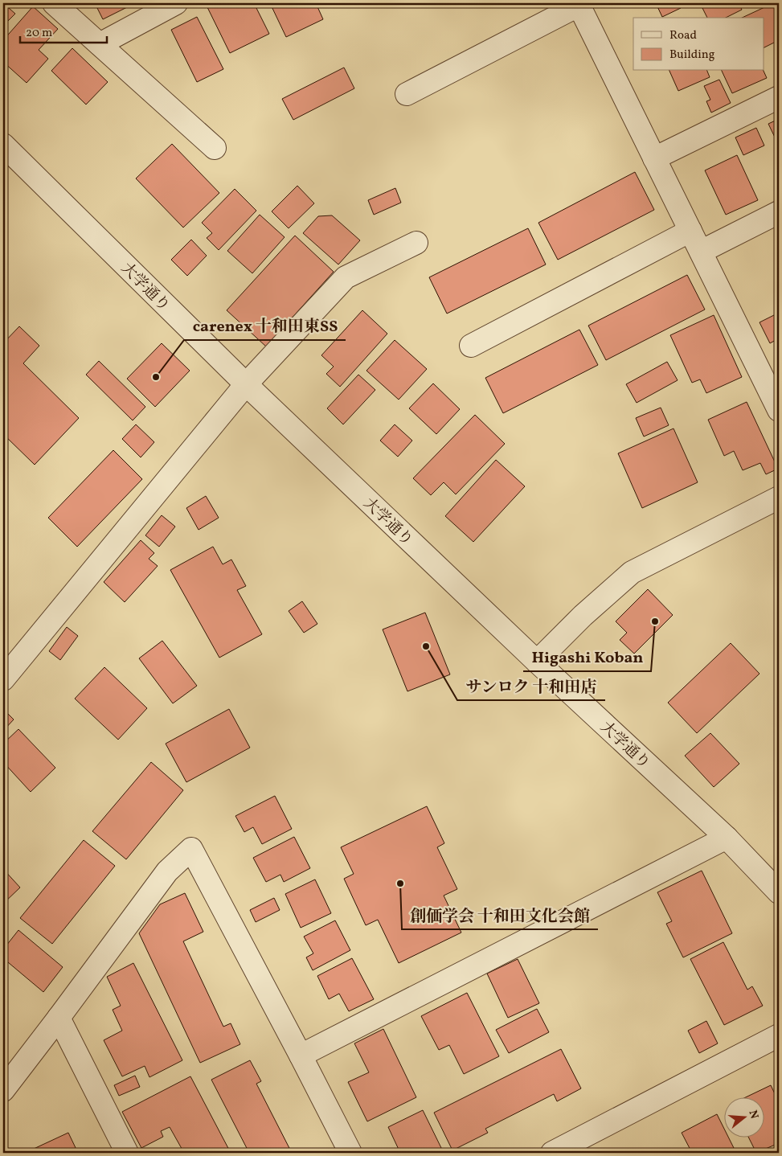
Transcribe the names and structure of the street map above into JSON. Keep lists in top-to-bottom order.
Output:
{
  "streets": {
    "street": ["大学通り"]
  },
  "places": [
    "carenex 十和田東SS",
    "Higashi Koban",
    "サンロク 十和田店",
    "創価学会 十和田文化会館"
  ],
  "legend": ["Road", "Building"],
  "scale_bar": "20 m",
  "north": "right"
}
